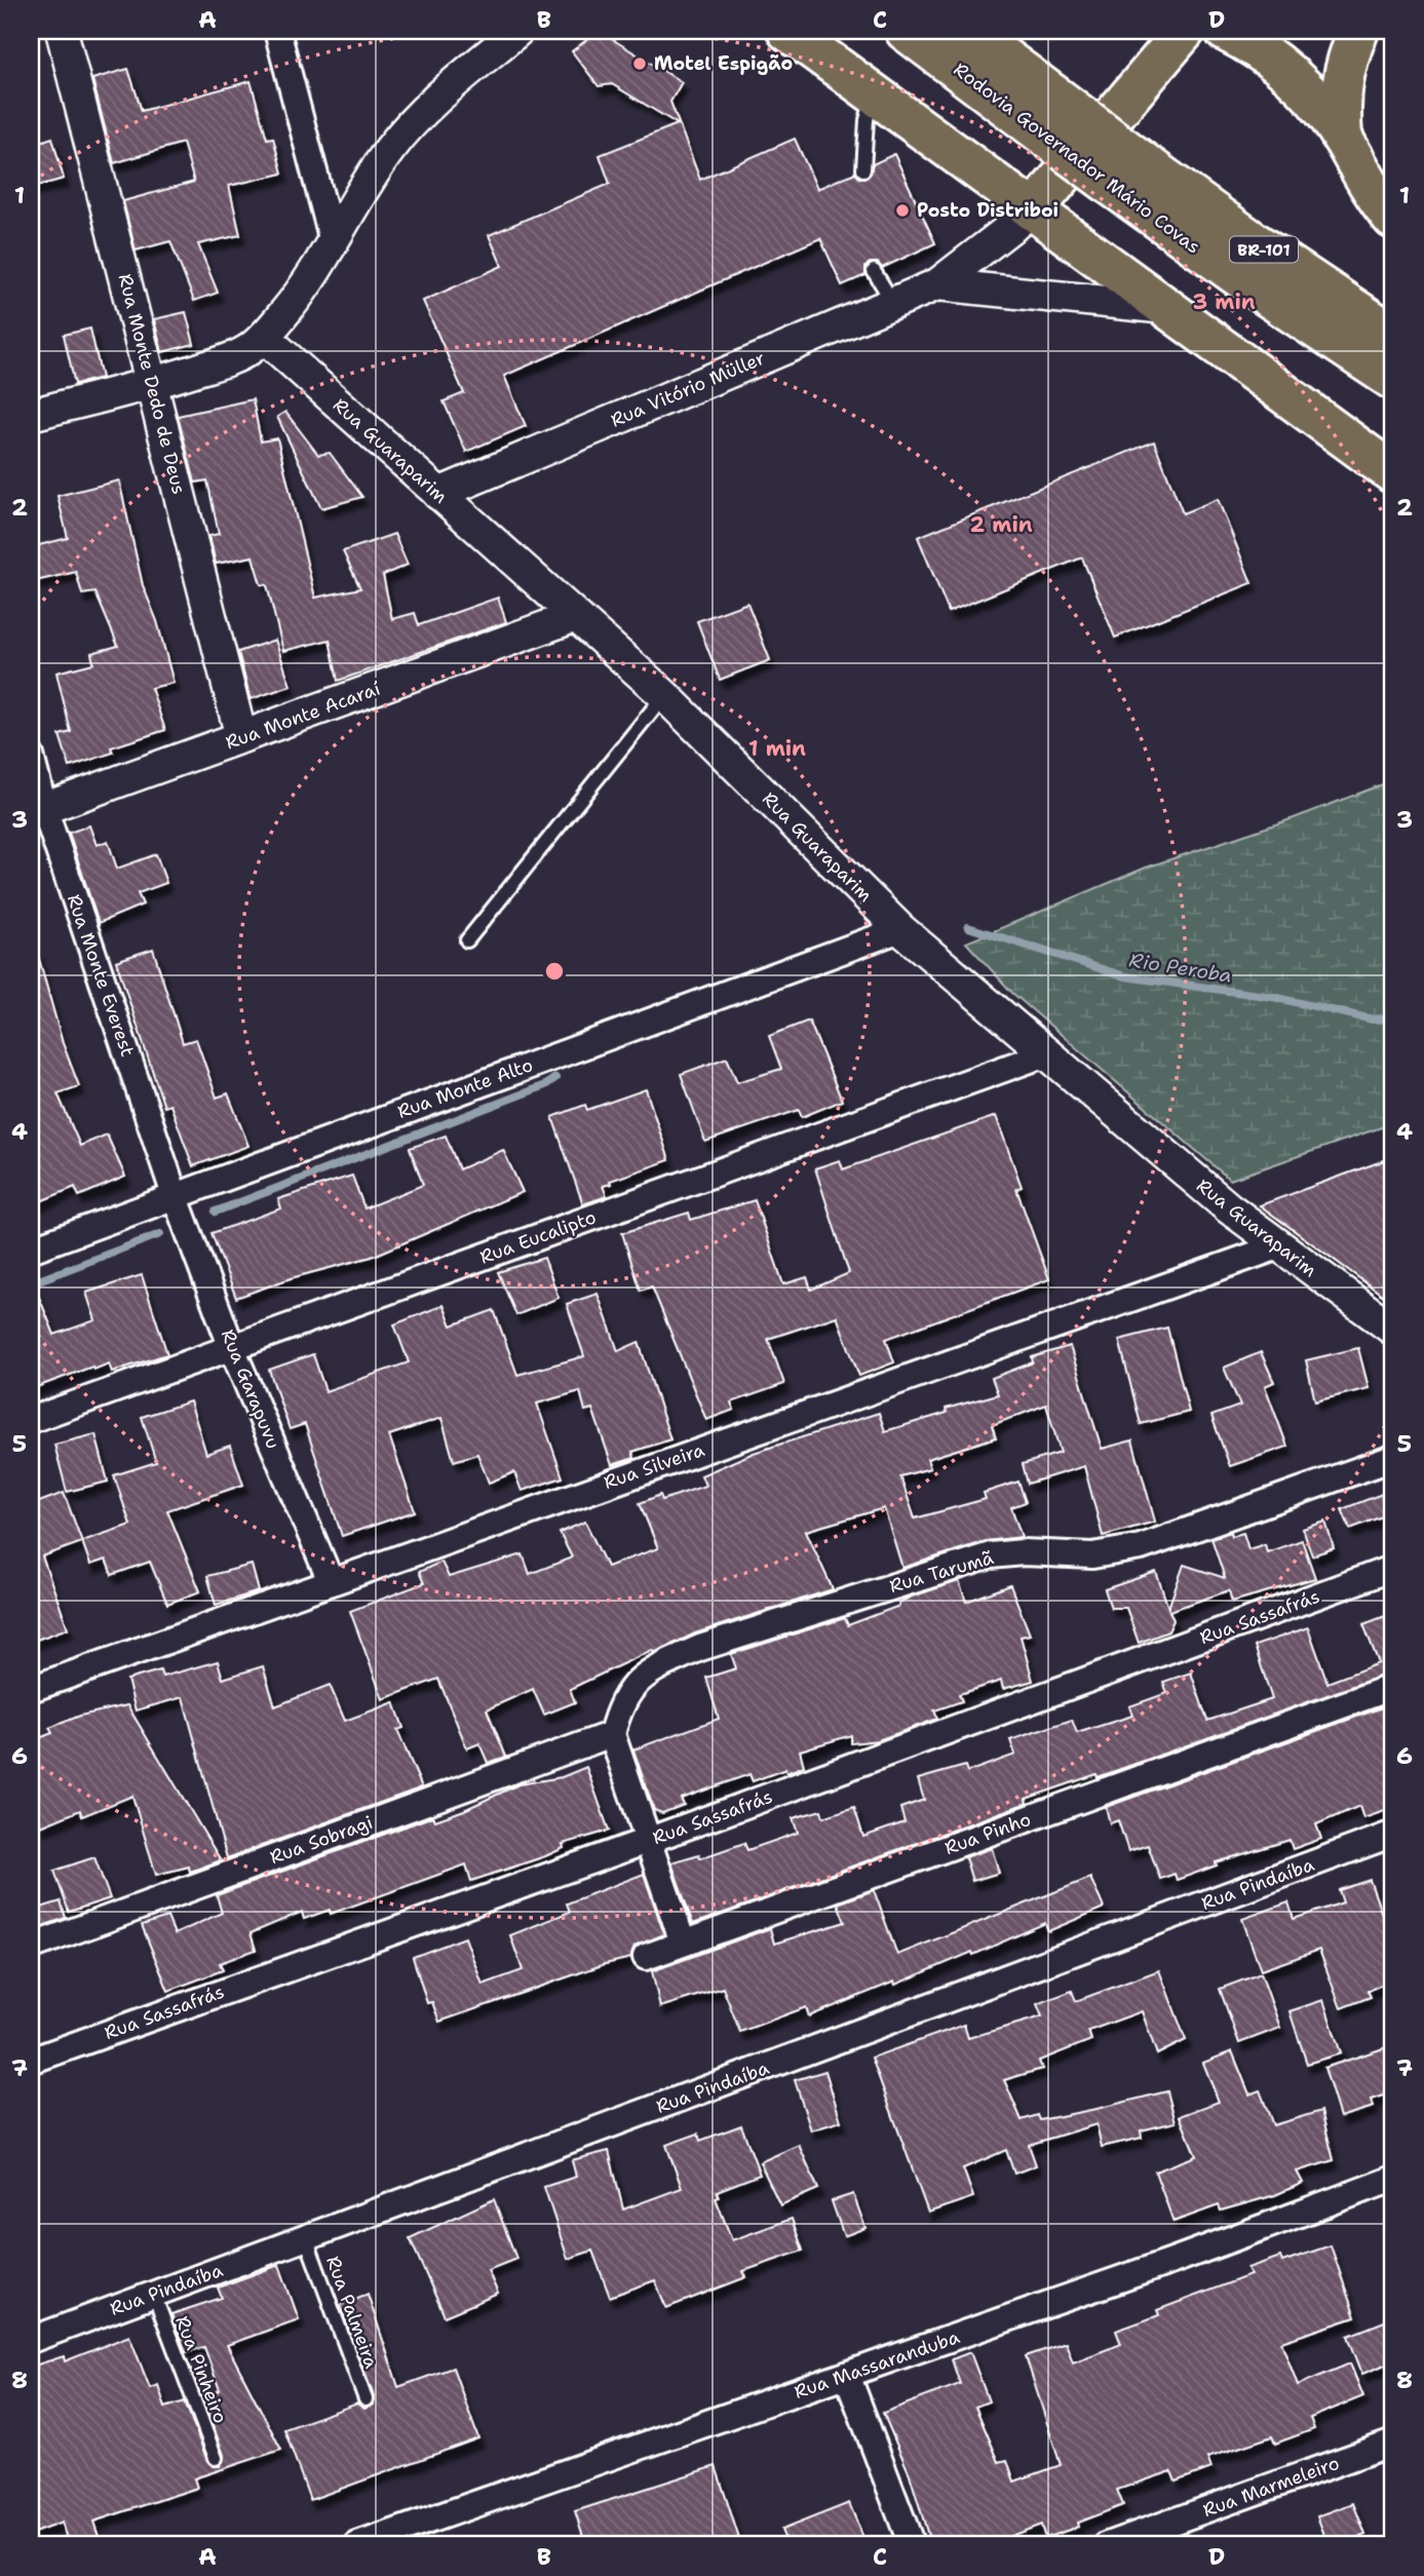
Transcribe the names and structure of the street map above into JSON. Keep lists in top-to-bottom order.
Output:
{
  "streets": {
    "main road": ["Rodovia Governador Mário Covas", "BR-101", "Rua Vitório Müller"],
    "street": [
      "Rua Monte Dedo de Deus",
      "Rua Guaraparim",
      "Rua Monte Acaraí",
      "Rua Monte Everest",
      "Rua Monte Alto",
      "Rua Eucalipto",
      "Rua Garapuvu",
      "Rua Silveira",
      "Rua Tarumã",
      "Rua Sassafrás",
      "Rua Pinho",
      "Rua Sobragi",
      "Rua Pindaíba",
      "Rua Massaranduba",
      "Rua Marmeleiro"
    ],
    "lane": ["Rua Palmeira", "Rua Pinheiro"]
  },
  "crossings": [
    ["Rua Monte Dedo de Deus", "Rua Monte Acaraí"],
    ["Rua Vitório Müller", "Rua Guaraparim"],
    ["Rua Guaraparim", "Rua Monte Acaraí"],
    ["Rua Guaraparim", "Rua Monte Alto"],
    ["Rua Guaraparim", "Rua Eucalipto"],
    ["Rua Guaraparim", "Rua Silveira"],
    ["Rua Monte Acaraí", "Rua Monte Everest"],
    ["Rua Monte Everest", "Rua Monte Alto"],
    ["Rua Monte Everest", "Rua Garapuvu"],
    ["Rua Monte Alto", "Rua Garapuvu"],
    ["Rua Eucalipto", "Rua Garapuvu"],
    ["Rua Garapuvu", "Rua Silveira"],
    ["Rua Tarumã", "Rua Sobragi"],
    ["Rua Pindaíba", "Rua Palmeira"],
    ["Rua Pindaíba", "Rua Pinheiro"]
  ],
  "water": ["Rio Peroba"],
  "places": ["Motel Espigão", "Posto Distriboi"],
  "grid": {
    "columns": [
      "A",
      "B",
      "C",
      "D"
    ],
    "rows": [
      "1",
      "2",
      "3",
      "4",
      "5",
      "6",
      "7",
      "8"
    ]
  },
  "rings": ["3 min", "2 min", "1 min"]
}
